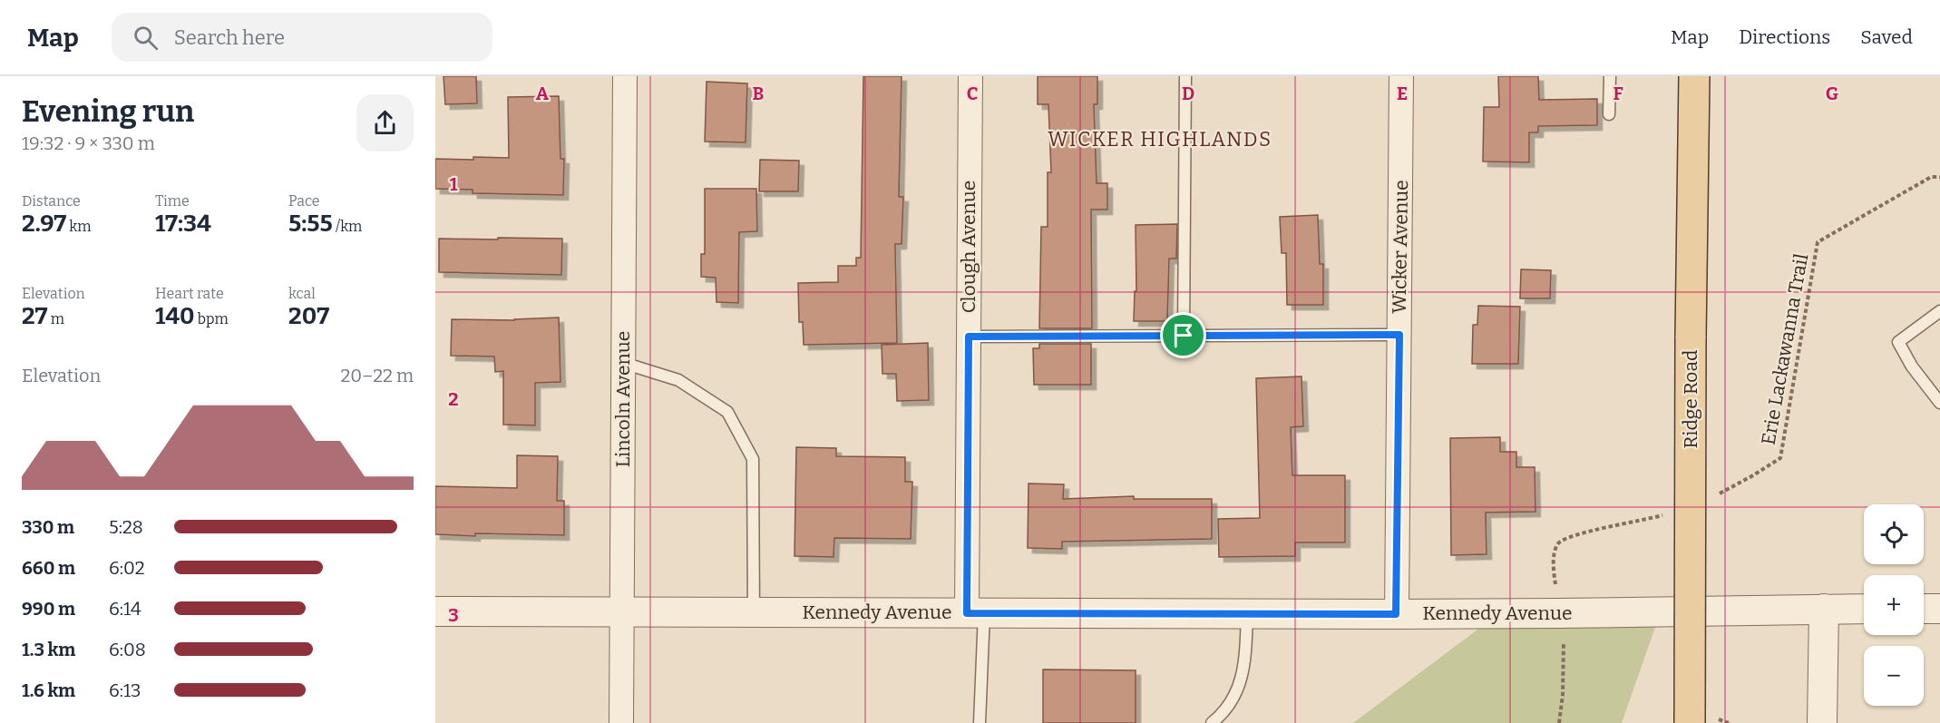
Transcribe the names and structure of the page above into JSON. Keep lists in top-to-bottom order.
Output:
{
  "streets": {
    "main road": ["Ridge Road"],
    "street": [
      "Clough Avenue",
      "Wicker Avenue",
      "Lincoln Avenue",
      "Kennedy Avenue"
    ],
    "path": ["Erie Lackawanna Trail"]
  },
  "crossings": [
    ["Clough Avenue", "Kennedy Avenue"],
    ["Wicker Avenue", "Kennedy Avenue"],
    ["Lincoln Avenue", "Kennedy Avenue"]
  ],
  "districts": ["WICKER HIGHLANDS"],
  "page": {
    "header": "Map",
    "search": "Search here",
    "nav": ["Map", "Directions", "Saved"],
    "heading": ["Evening run", "19:32 · 9 × 330 m"],
    "stats": [
      ["Distance", "2.97 km"],
      ["Time", "17:34"],
      ["Pace", "5:55 /km"],
      ["Elevation", "27 m"],
      ["Heart rate", "140 bpm"],
      ["kcal", "207"]
    ],
    "chart": ["Elevation", "20–22 m"],
    "map_buttons": ["+", "−"],
    "list": [
      {
        "name": "330 m",
        "note": "5:28"
      },
      {
        "name": "660 m",
        "note": "6:02"
      },
      {
        "name": "990 m",
        "note": "6:14"
      },
      {
        "name": "1.3 km",
        "note": "6:08"
      },
      {
        "name": "1.6 km",
        "note": "6:13"
      }
    ]
  },
  "grid": {
    "columns": [
      "A",
      "B",
      "C",
      "D",
      "E",
      "F",
      "G"
    ],
    "rows": ["1", "2", "3"]
  }
}
